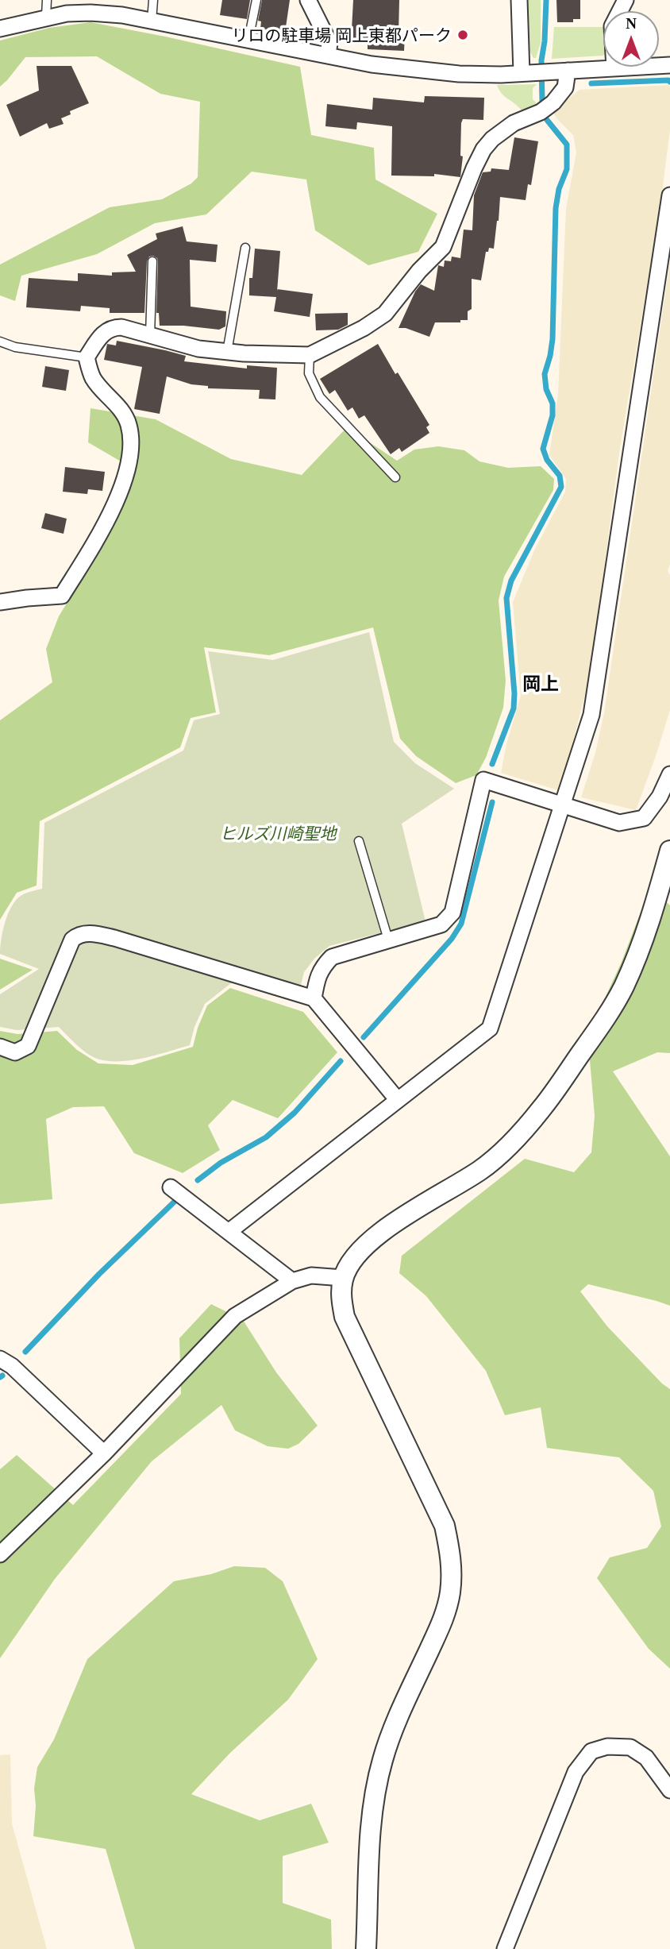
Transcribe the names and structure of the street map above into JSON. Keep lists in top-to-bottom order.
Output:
{
  "districts": ["岡上"],
  "parks": ["ヒルズ川崎聖地"],
  "places": ["リロの駐車場 岡上東都パーク"],
  "north": "top"
}
